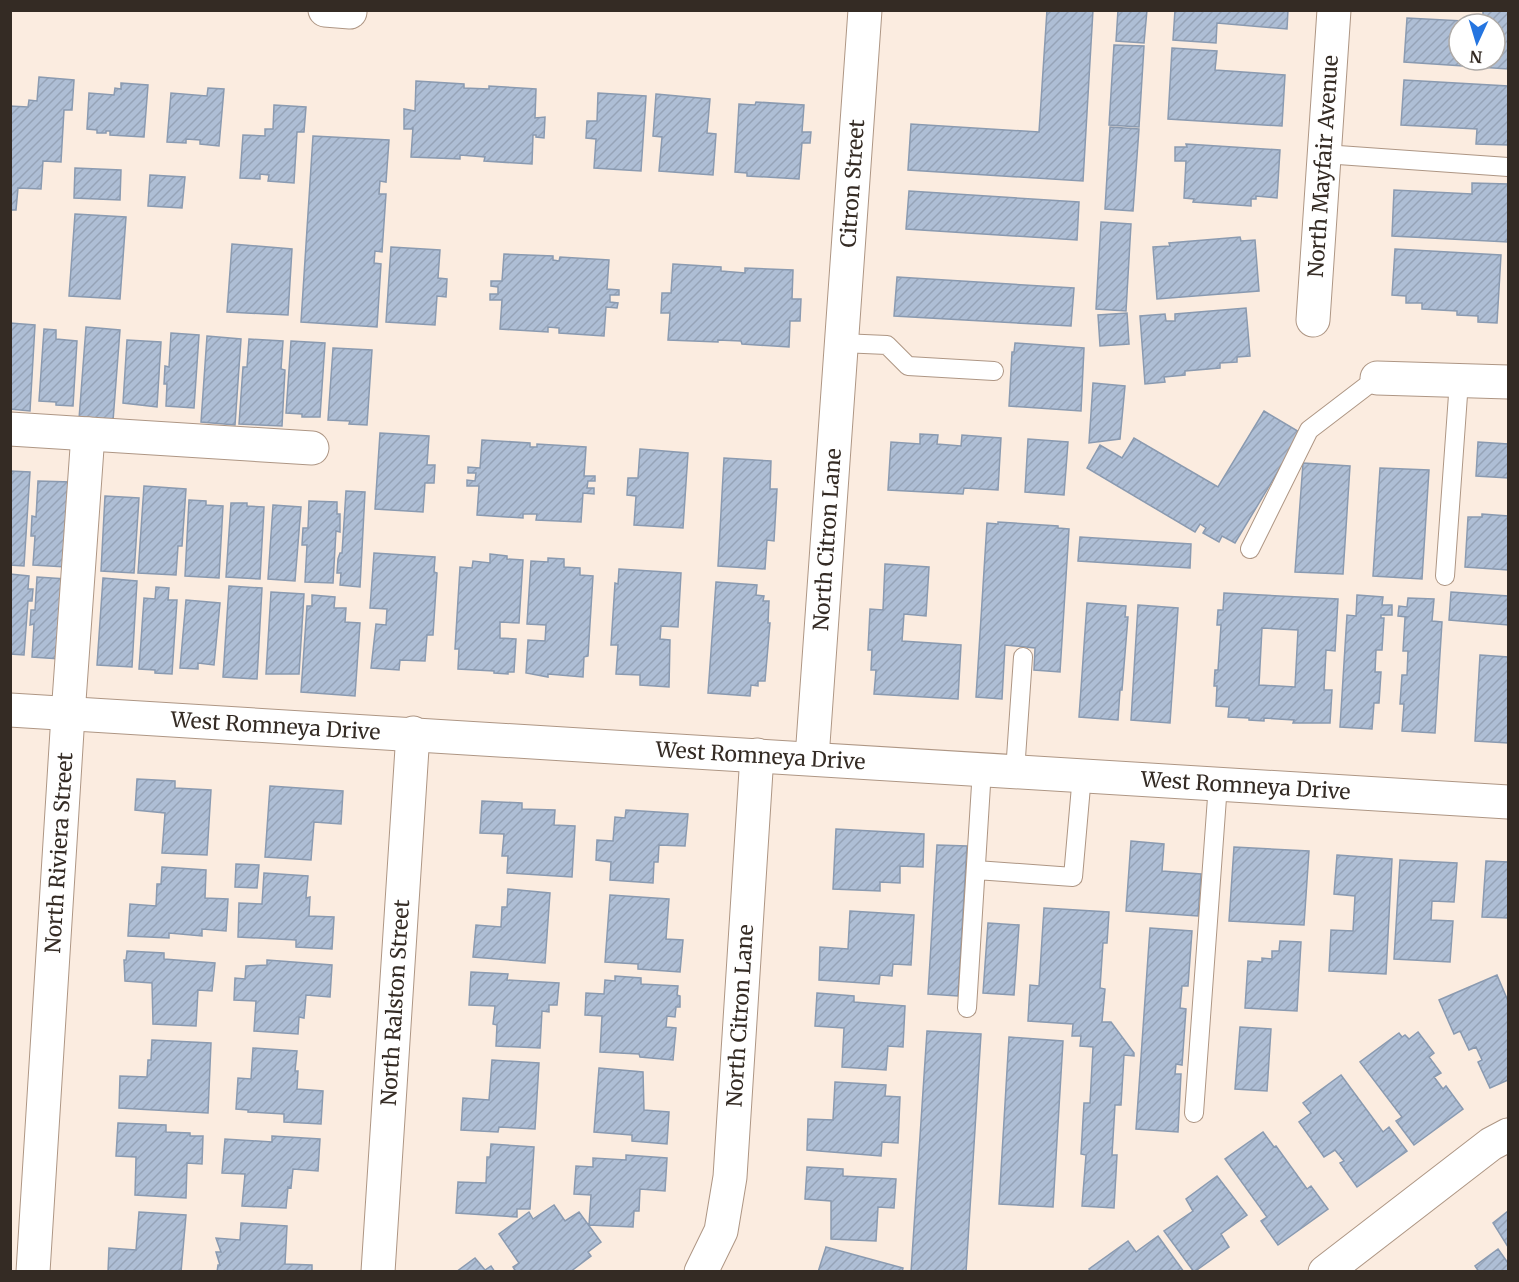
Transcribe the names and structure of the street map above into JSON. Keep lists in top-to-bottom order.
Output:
{
  "streets": {
    "street": [
      "North Mayfair Avenue",
      "Citron Street",
      "North Citron Lane",
      "West Romneya Drive",
      "North Riviera Street",
      "North Ralston Street"
    ]
  },
  "crossings": [
    ["Citron Street", "North Citron Lane"],
    ["North Citron Lane", "West Romneya Drive"],
    ["West Romneya Drive", "North Riviera Street"],
    ["West Romneya Drive", "North Ralston Street"]
  ],
  "north": "bottom"
}
